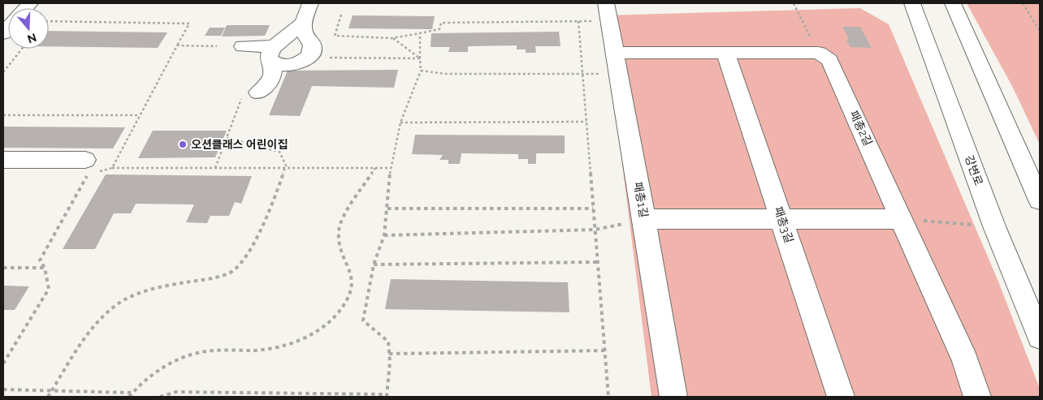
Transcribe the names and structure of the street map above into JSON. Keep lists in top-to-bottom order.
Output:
{
  "streets": {
    "street": [
      "패총2길",
      "강변로",
      "패총1길",
      "패총3길"
    ]
  },
  "places": ["오션클래스 어린이집"],
  "north": "bottom"
}
